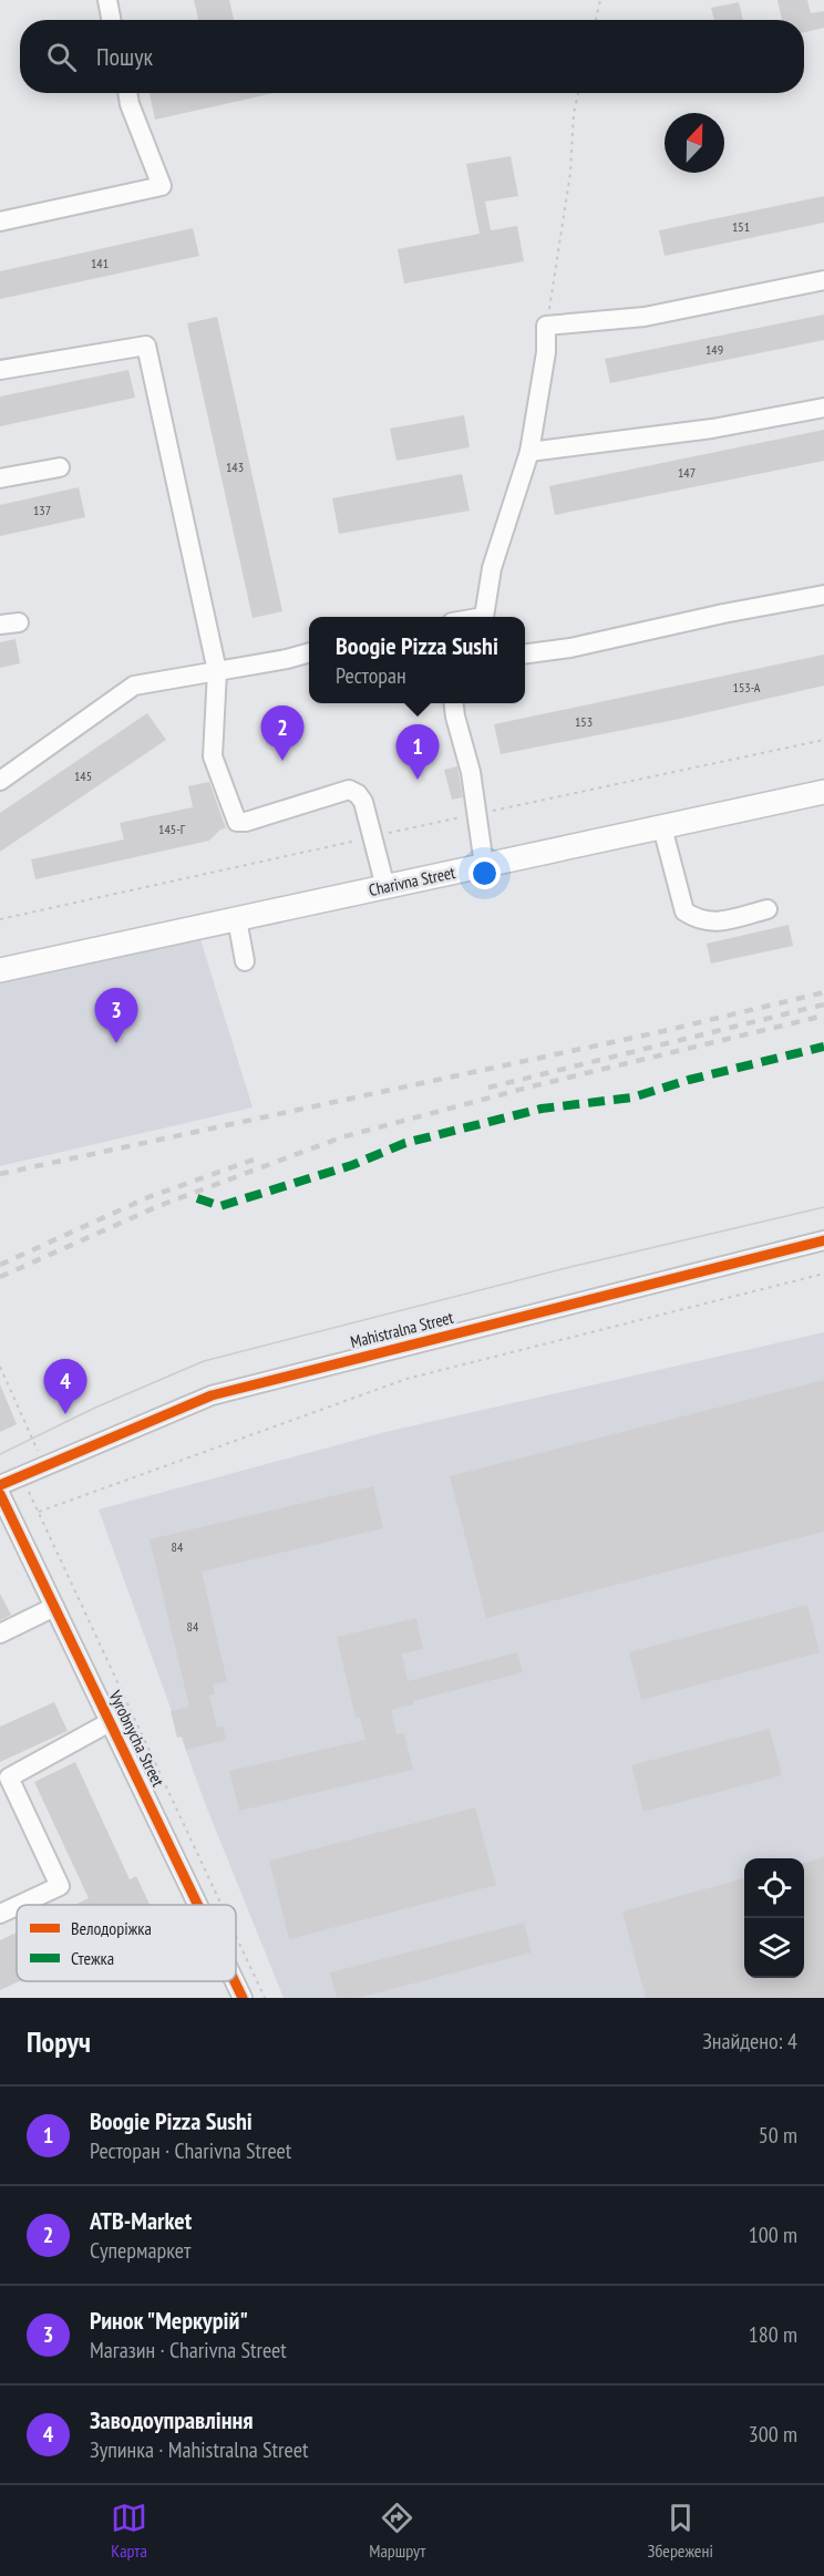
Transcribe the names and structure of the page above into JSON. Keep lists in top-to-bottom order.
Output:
{
  "streets": {
    "main road": ["Charivna Street"],
    "street": ["Mahistralna Street", "Vyrobnycha Street"]
  },
  "house_numbers": [
    "151",
    "141",
    "149",
    "143",
    "147",
    "137",
    "153-А",
    "153",
    "145",
    "145-Г",
    "84",
    "84"
  ],
  "legend": ["Велодоріжка", "Стежка"],
  "north": "top",
  "page": {
    "search": "Пошук",
    "popup": ["Boogie Pizza Sushi", "Ресторан"],
    "pins": [
      "2",
      "1",
      "3",
      "4"
    ],
    "heading": ["Поруч", "Знайдено: 4"],
    "list": [
      {
        "mark": "1",
        "name": "Boogie Pizza Sushi",
        "note": "Ресторан · Charivna Street",
        "value": "50 m"
      },
      {
        "mark": "2",
        "name": "ATB-Market",
        "note": "Супермаркет",
        "value": "100 m"
      },
      {
        "mark": "3",
        "name": "Ринок \"Меркурій\"",
        "note": "Магазин · Charivna Street",
        "value": "180 m"
      },
      {
        "mark": "4",
        "name": "Заводоуправління",
        "note": "Зупинка · Mahistralna Street",
        "value": "300 m"
      }
    ],
    "nav": ["Карта", "Маршрут", "Збережені"]
  }
}
